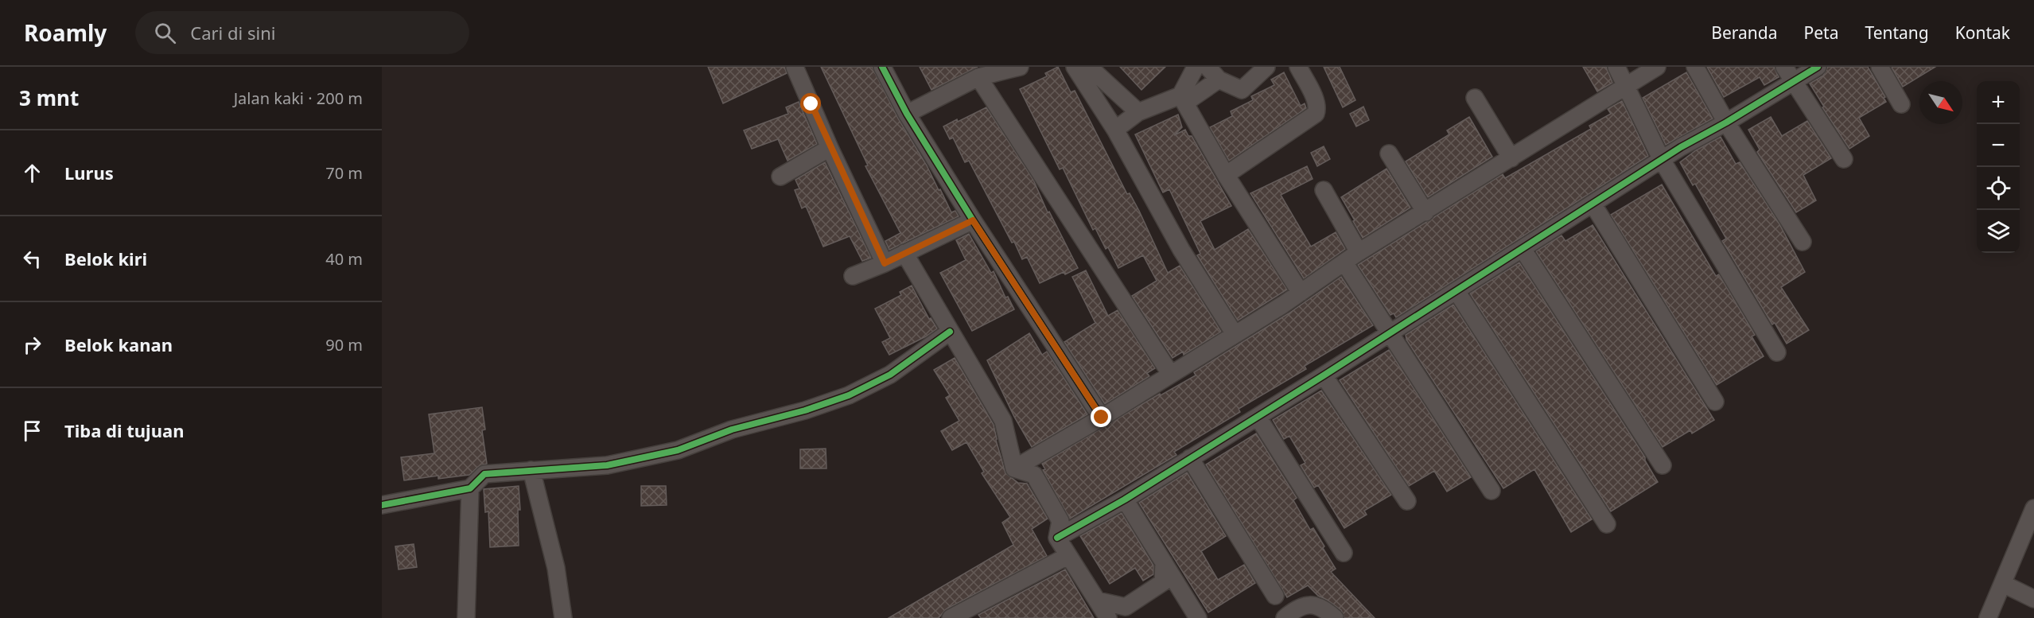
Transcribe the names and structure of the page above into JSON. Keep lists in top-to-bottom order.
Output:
{
  "north": "bottom right",
  "page": {
    "header": "Roamly",
    "search": "Cari di sini",
    "nav": [
      "Beranda",
      "Peta",
      "Tentang",
      "Kontak"
    ],
    "heading": ["3 mnt", "Jalan kaki · 200 m"],
    "map_buttons": ["+", "−"],
    "list": [
      ["Lurus", "70 m"],
      ["Belok kiri", "40 m"],
      ["Belok kanan", "90 m"],
      "Tiba di tujuan"
    ]
  }
}
